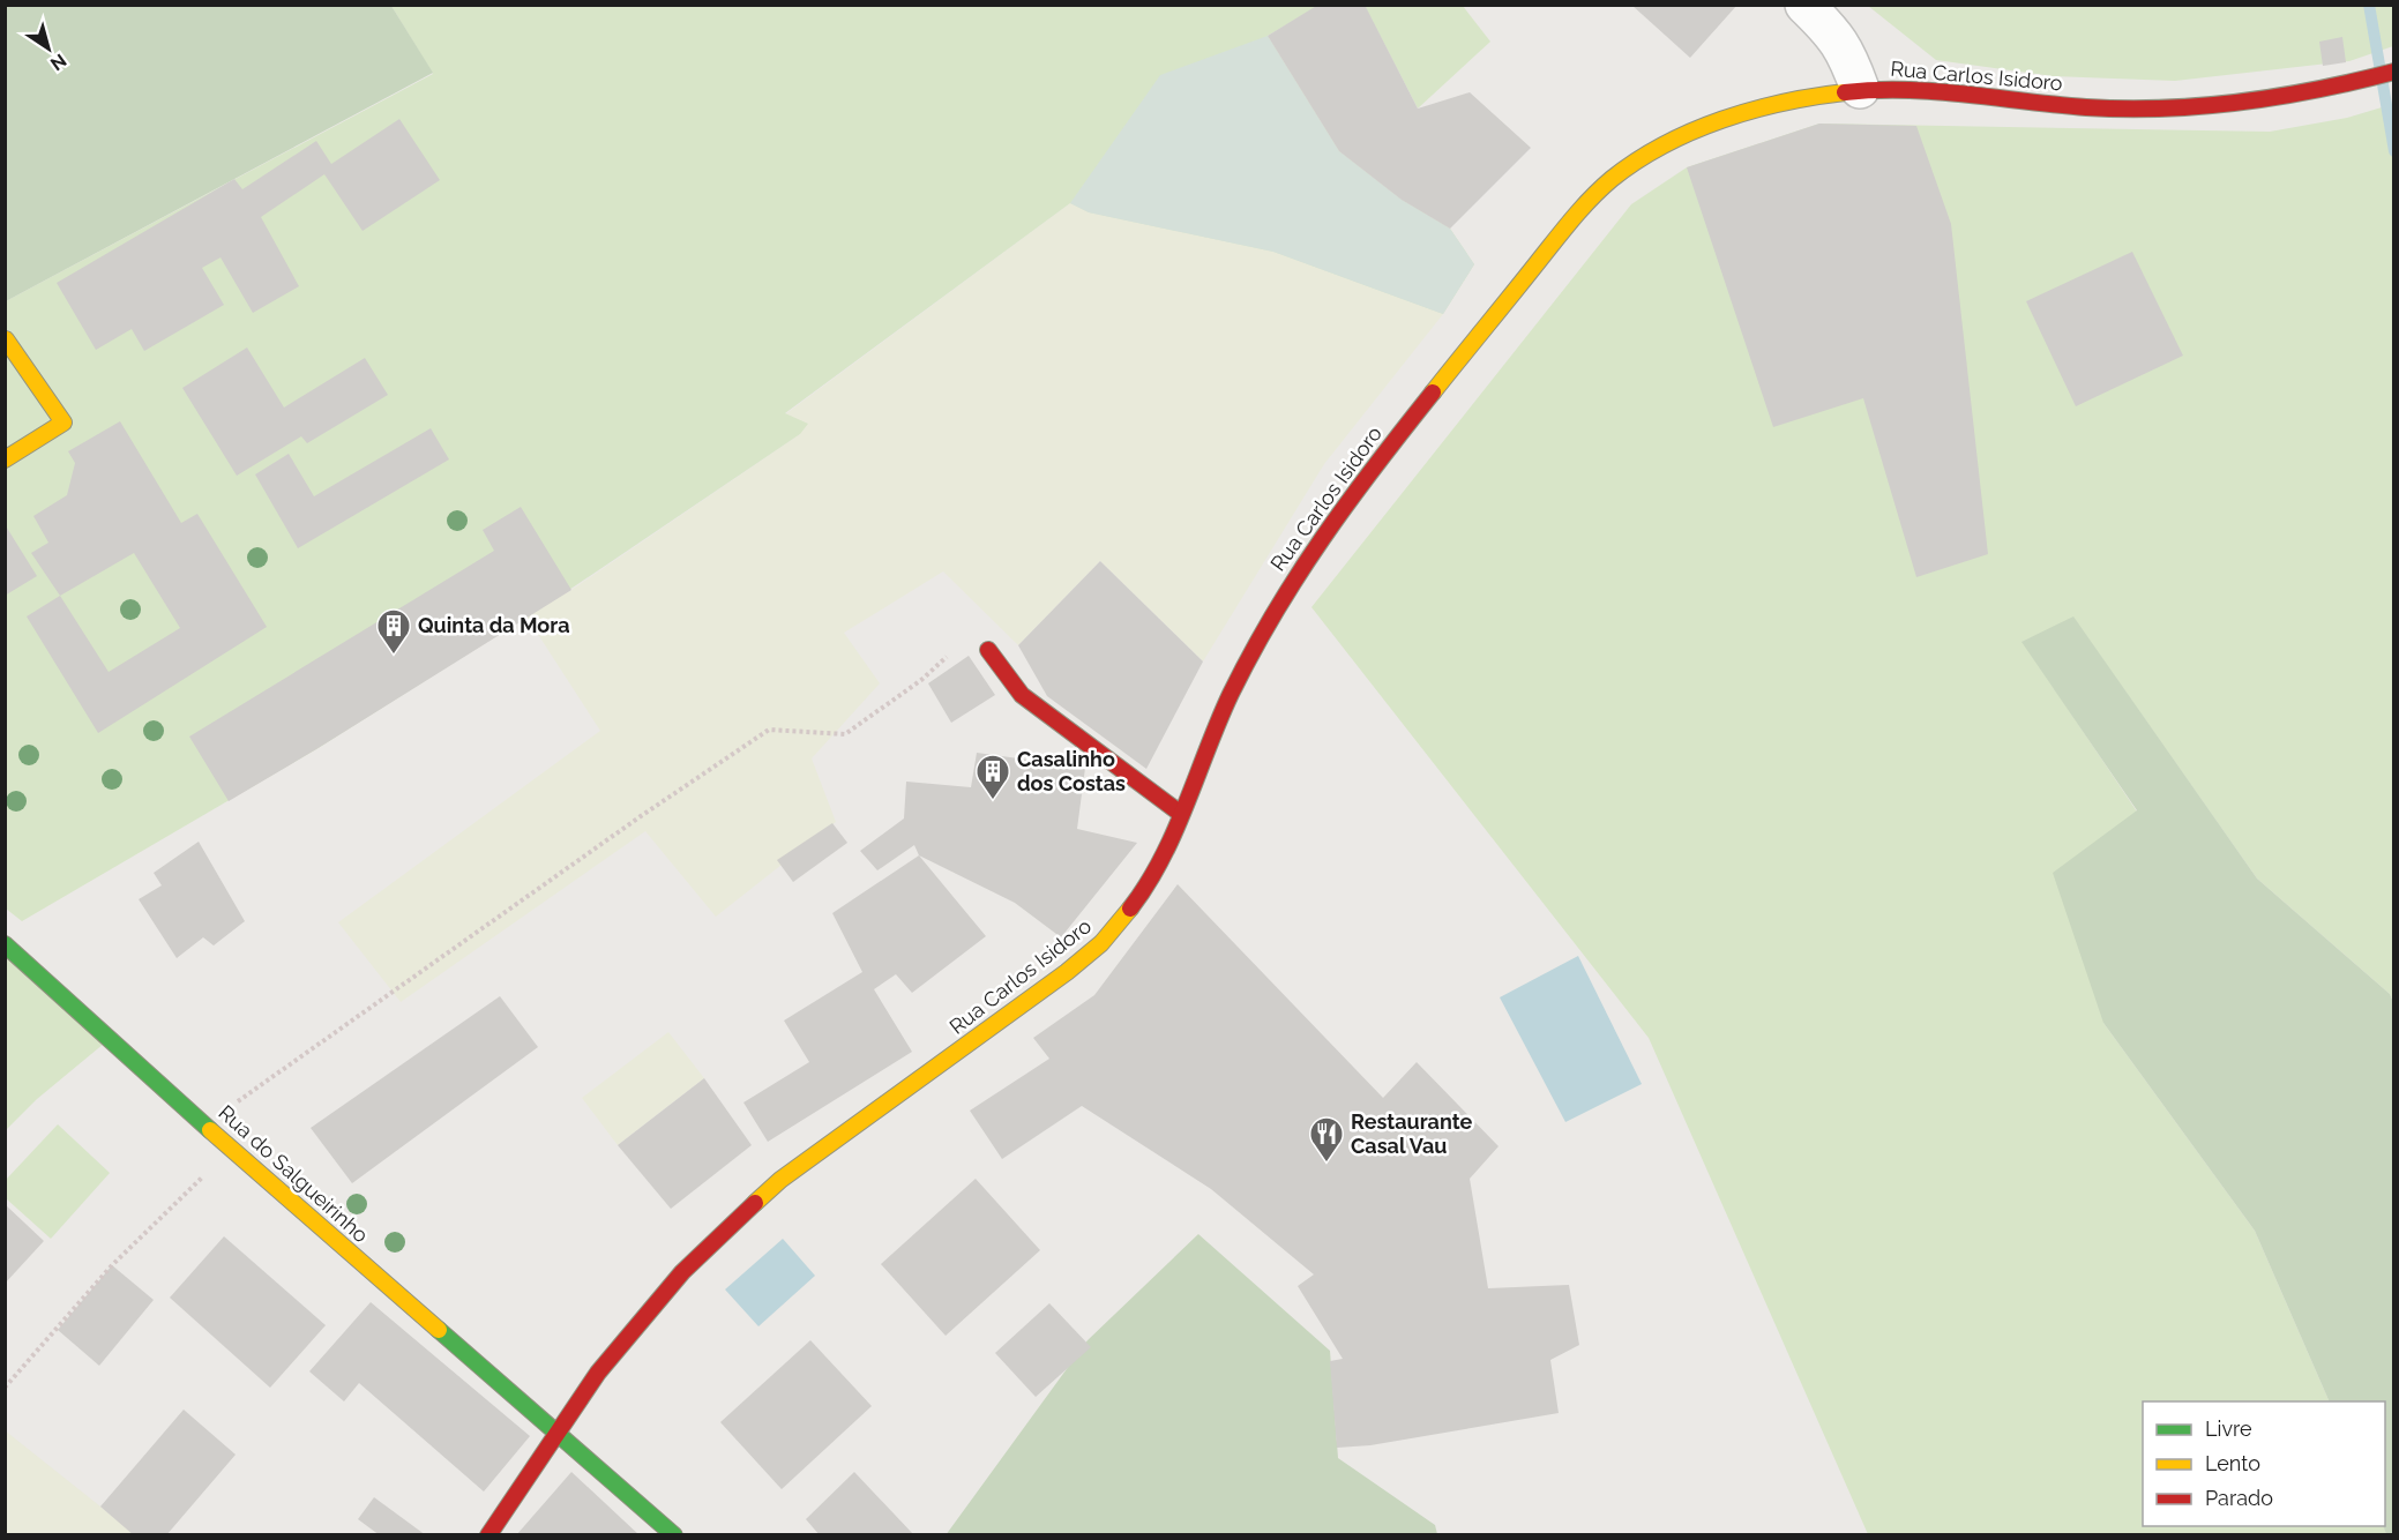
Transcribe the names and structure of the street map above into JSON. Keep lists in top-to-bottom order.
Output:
{
  "streets": {
    "street": ["Rua Carlos Isidoro", "Rua do Salgueirinho"]
  },
  "crossings": [
    ["Rua Carlos Isidoro", "Rua do Salgueirinho"]
  ],
  "places": {
    "building": ["Quinta da Mora", "Casalinho dos Costas"],
    "restaurant": ["Restaurante Casal Vau"]
  },
  "legend": ["Livre", "Lento", "Parado"],
  "north": "bottom right"
}
